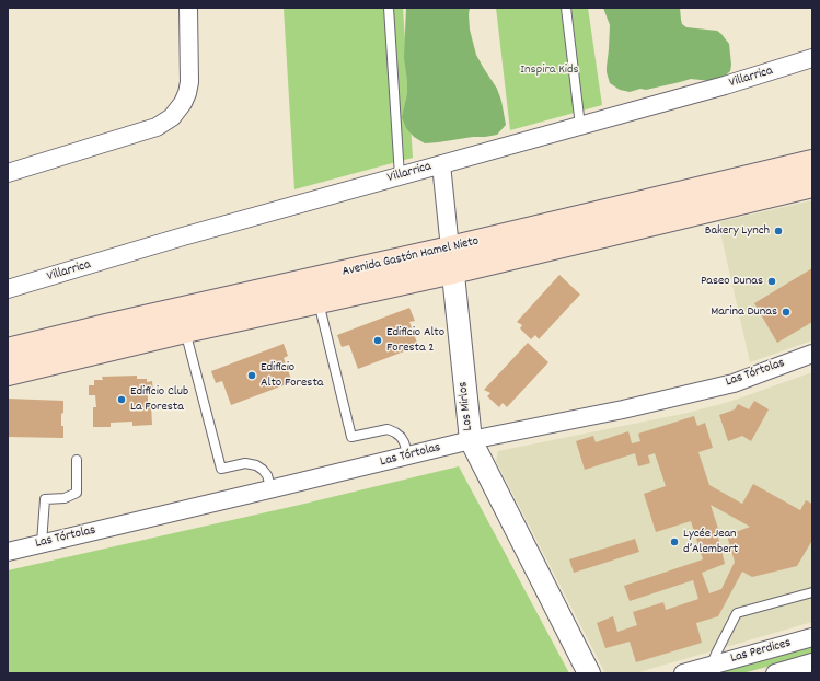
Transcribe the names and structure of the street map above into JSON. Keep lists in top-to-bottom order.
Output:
{
  "streets": {
    "main road": ["Avenida Gastón Hamel Nieto"],
    "street": [
      "Villarrica",
      "Las Tórtolas",
      "Los Mirlos",
      "Las Perdices"
    ]
  },
  "crossings": [
    ["Villarrica", "Los Mirlos"],
    ["Avenida Gastón Hamel Nieto", "Los Mirlos"],
    ["Las Tórtolas", "Los Mirlos"]
  ],
  "parks": ["Inspira Kids"],
  "places": [
    "Bakery Lynch",
    "Paseo Dunas",
    "Marina Dunas",
    "Edificio Alto Foresta 2",
    "Edificio Alto Foresta",
    "Edificio Club La Foresta",
    "Lycée Jean d’Alembert"
  ]
}
